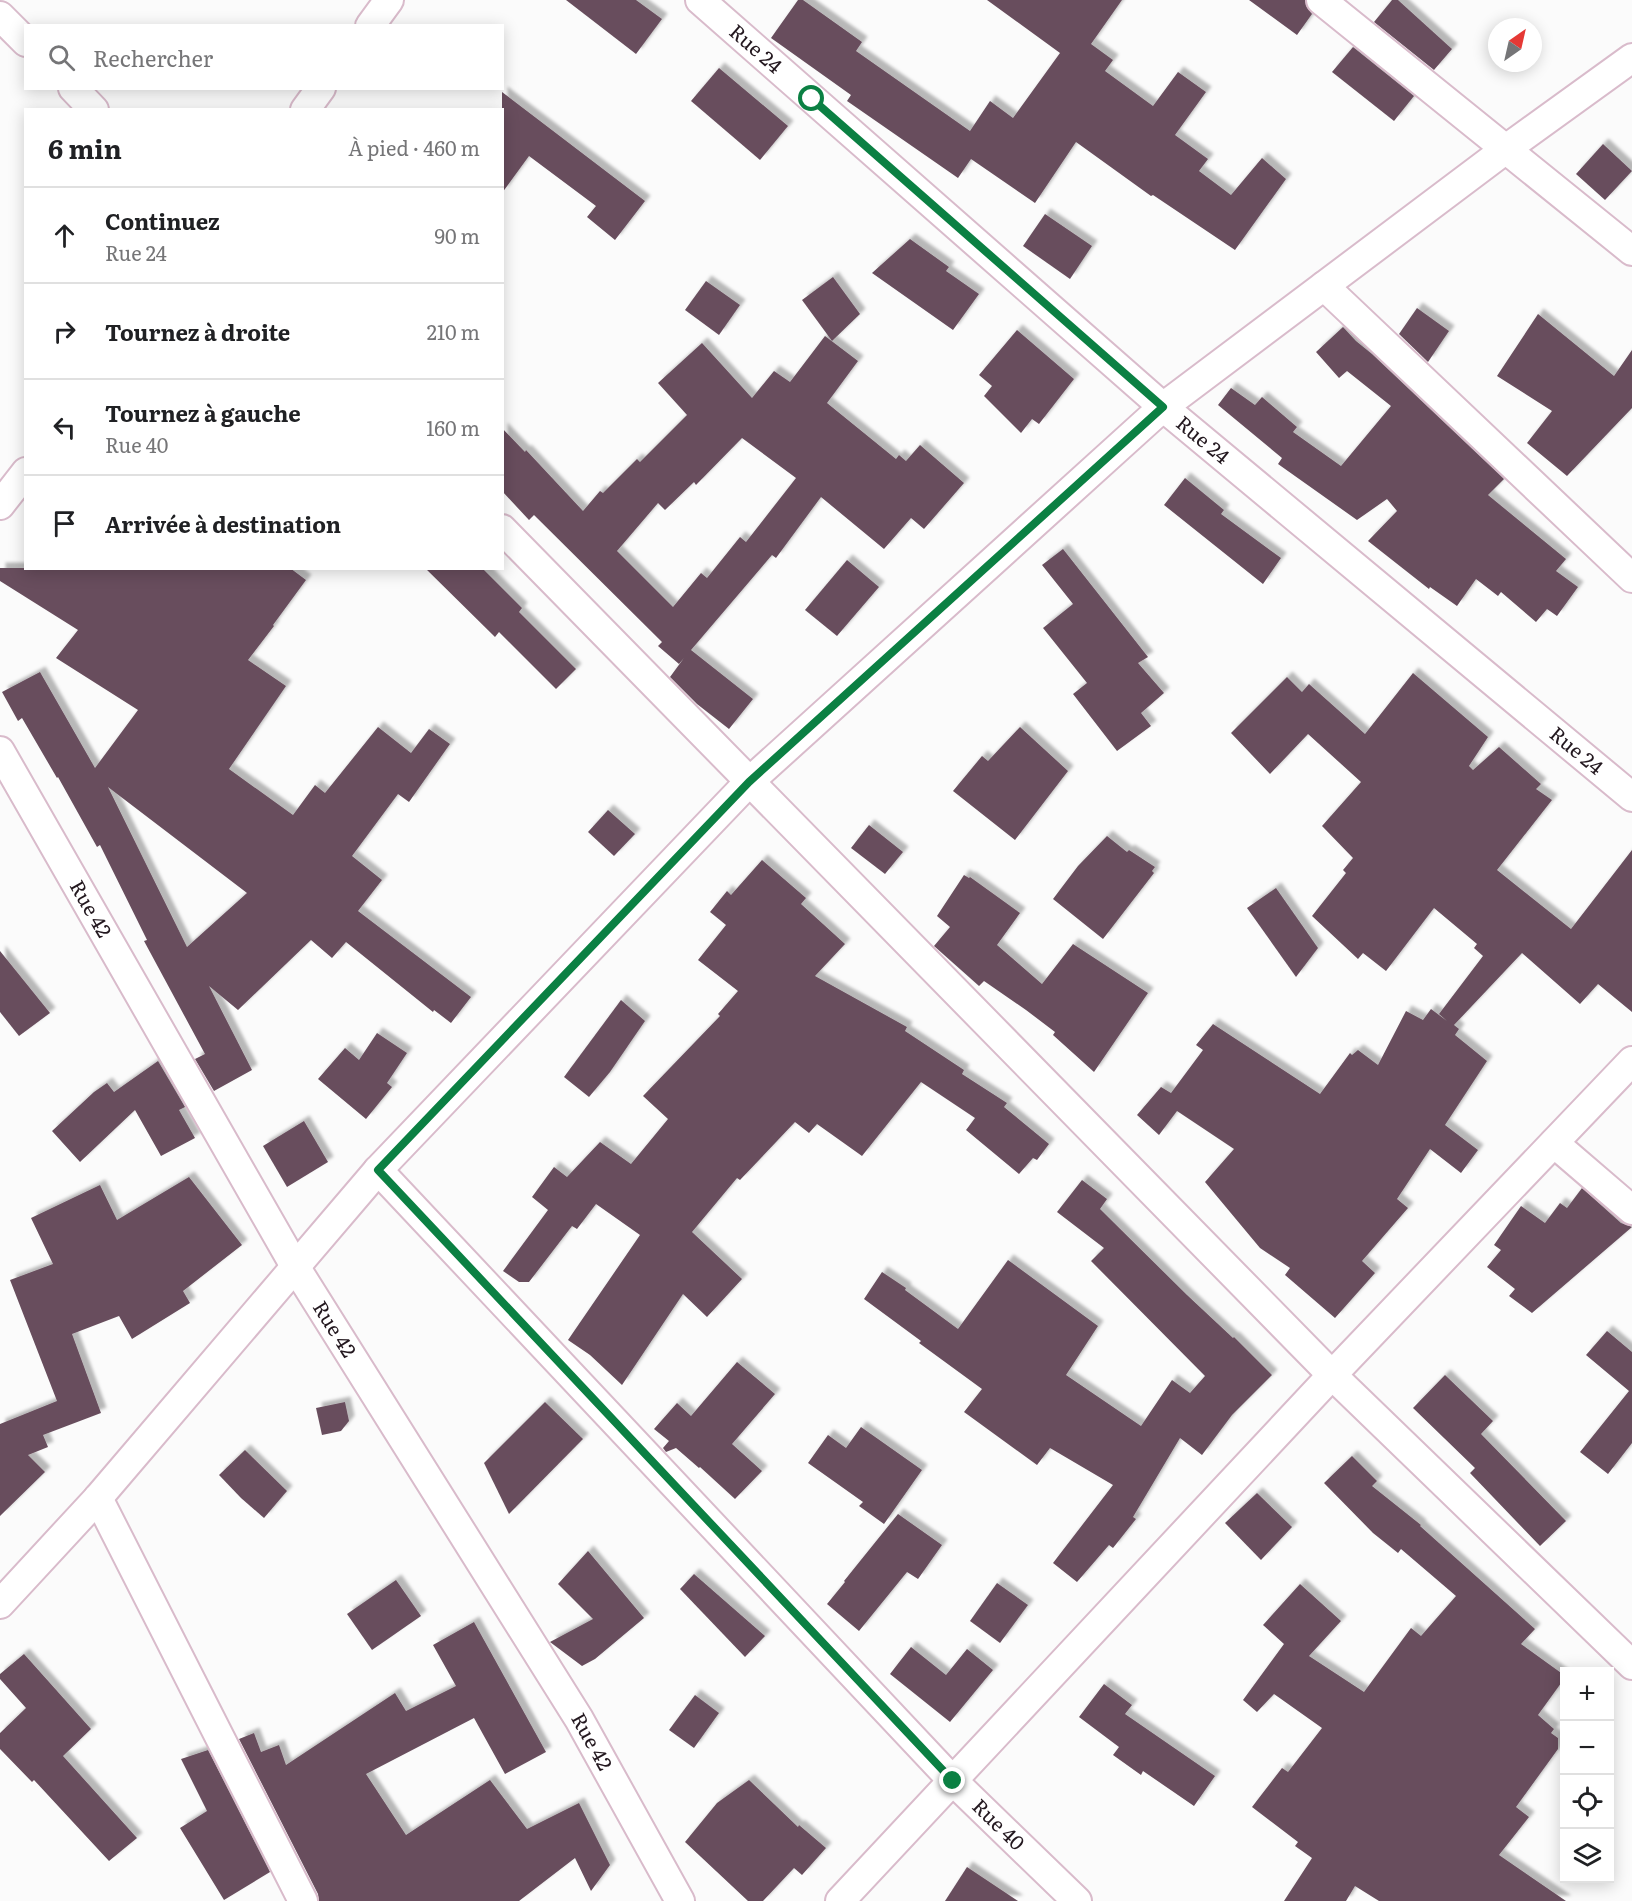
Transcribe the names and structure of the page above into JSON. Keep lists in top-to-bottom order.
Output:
{
  "streets": {
    "street": ["Rue 24", "Rue 42", "Rue 40"]
  },
  "north": "top right",
  "page": {
    "search": "Rechercher",
    "heading": ["6 min", "À pied · 460 m"],
    "list": [
      ["Continuez", "Rue 24", "90 m"],
      ["Tournez à droite", "210 m"],
      ["Tournez à gauche", "Rue 40", "160 m"],
      "Arrivée à destination"
    ],
    "map_buttons": ["+", "−"]
  }
}
